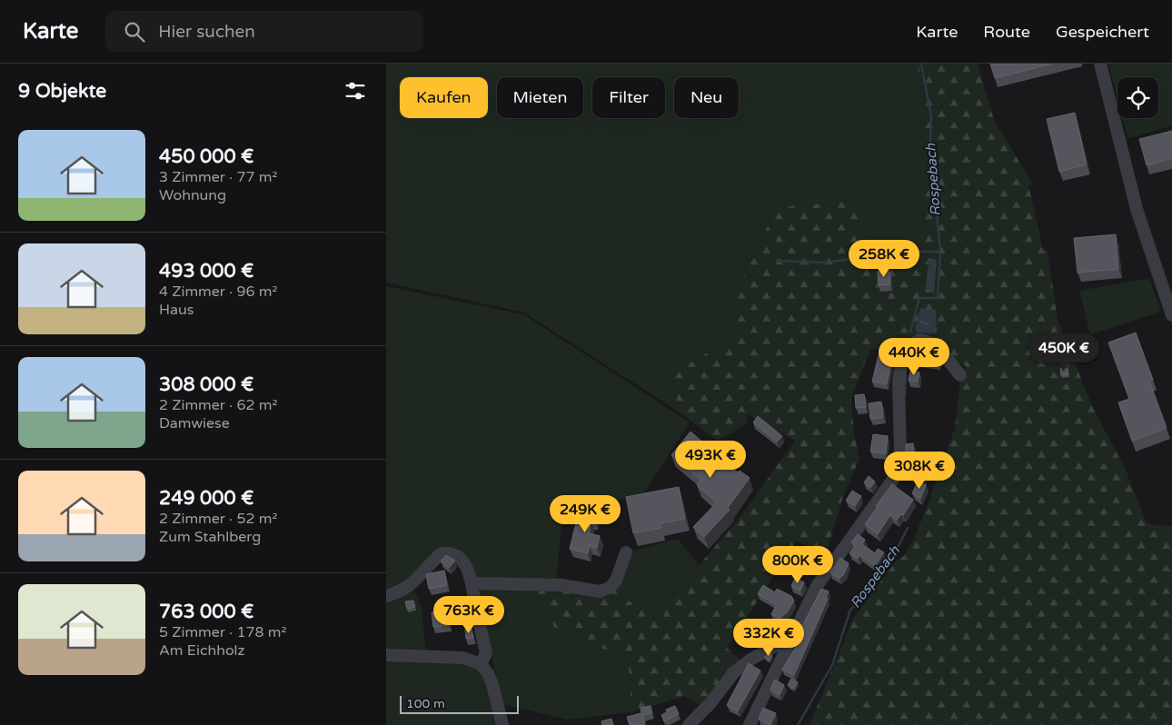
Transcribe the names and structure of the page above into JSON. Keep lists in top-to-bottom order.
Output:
{
  "water": ["Rospebach"],
  "scale_bar": "100 m",
  "page": {
    "header": "Karte",
    "search": "Hier suchen",
    "nav": ["Karte", "Route", "Gespeichert"],
    "heading": "9 Objekte",
    "chip": [
      "Kaufen",
      "Mieten",
      "Filter",
      "Neu"
    ],
    "list": [
      {
        "name": "450 000 €",
        "note": "3 Zimmer · 77 m² · Wohnung"
      },
      {
        "name": "493 000 €",
        "note": "4 Zimmer · 96 m² · Haus"
      },
      {
        "name": "308 000 €",
        "note": "2 Zimmer · 62 m² · Damwiese"
      },
      {
        "name": "249 000 €",
        "note": "2 Zimmer · 52 m² · Zum Stahlberg"
      },
      {
        "name": "763 000 €",
        "note": "5 Zimmer · 178 m² · Am Eichholz"
      }
    ],
    "price": [
      "258K €",
      "450K €",
      "440K €",
      "493K €",
      "308K €",
      "249K €",
      "800K €",
      "763K €",
      "332K €"
    ],
    "scale": "100 m"
  }
}
